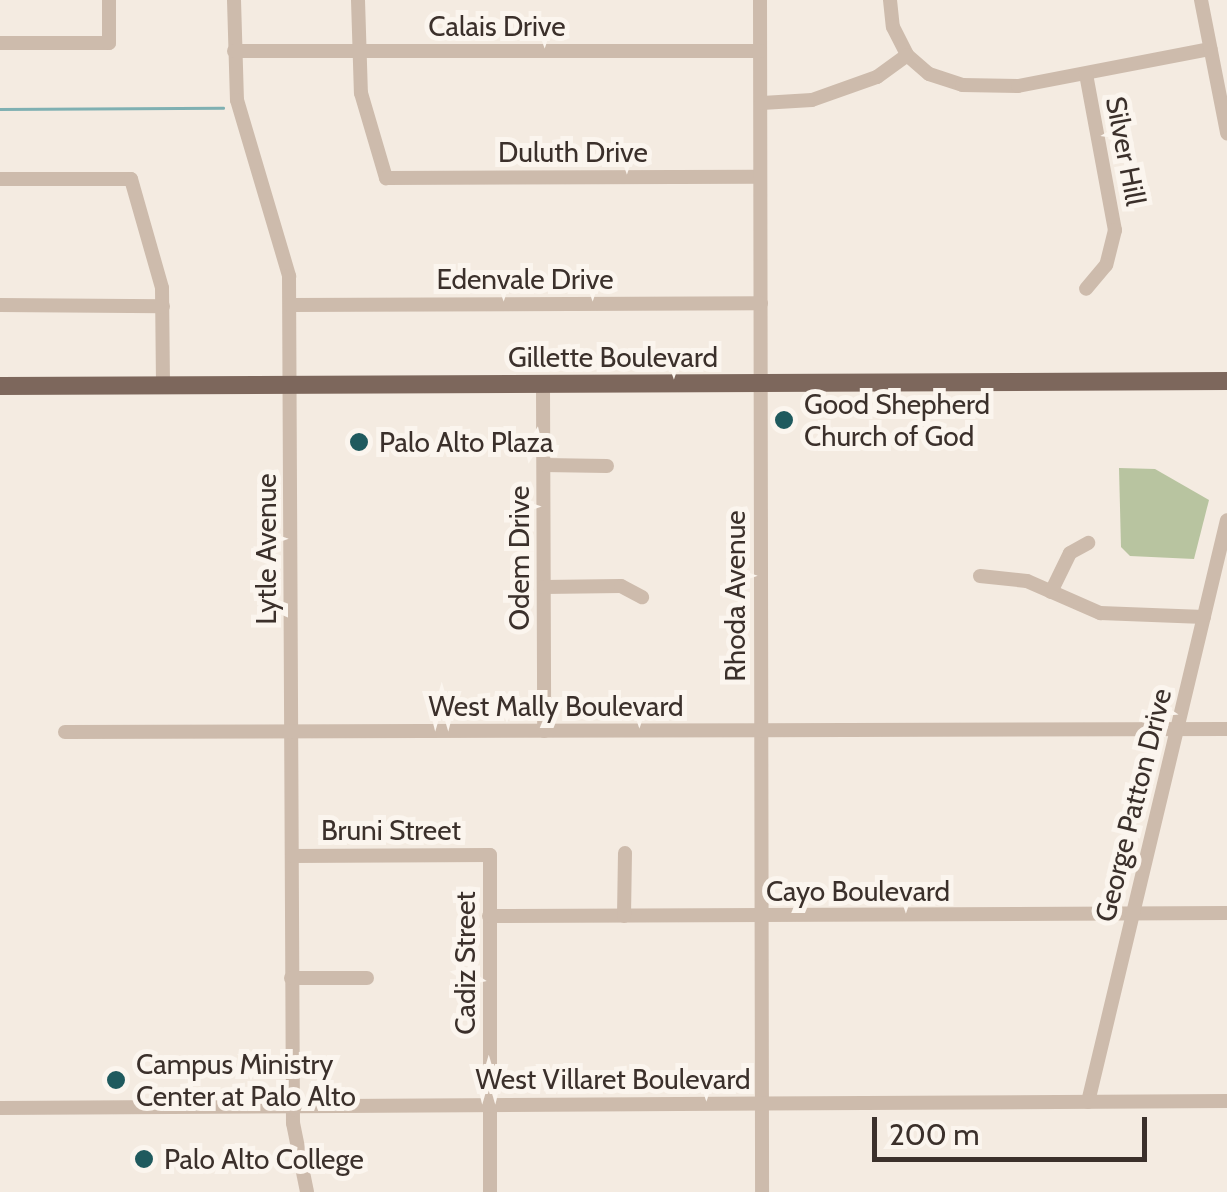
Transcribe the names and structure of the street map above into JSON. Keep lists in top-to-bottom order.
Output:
{
  "streets": {
    "main road": ["Gillette Boulevard"],
    "street": [
      "Calais Drive",
      "Silver Hill",
      "Duluth Drive",
      "Edenvale Drive",
      "Lytle Avenue",
      "Odem Drive",
      "Rhoda Avenue",
      "West Mally Boulevard",
      "George Patton Drive",
      "Bruni Street",
      "Cayo Boulevard",
      "Cadiz Street",
      "West Villaret Boulevard"
    ]
  },
  "crossings": [
    ["Calais Drive", "Duluth Drive"],
    ["Calais Drive", "Lytle Avenue"],
    ["Calais Drive", "Rhoda Avenue"],
    ["Duluth Drive", "Rhoda Avenue"],
    ["Edenvale Drive", "Lytle Avenue"],
    ["Edenvale Drive", "Rhoda Avenue"],
    ["Gillette Boulevard", "Lytle Avenue"],
    ["Gillette Boulevard", "Odem Drive"],
    ["Gillette Boulevard", "Rhoda Avenue"],
    ["Lytle Avenue", "West Mally Boulevard"],
    ["Lytle Avenue", "Bruni Street"],
    ["Lytle Avenue", "West Villaret Boulevard"],
    ["Odem Drive", "West Mally Boulevard"],
    ["Rhoda Avenue", "West Mally Boulevard"],
    ["Rhoda Avenue", "Cayo Boulevard"],
    ["Rhoda Avenue", "West Villaret Boulevard"],
    ["West Mally Boulevard", "George Patton Drive"],
    ["George Patton Drive", "Cayo Boulevard"],
    ["George Patton Drive", "West Villaret Boulevard"],
    ["Bruni Street", "Cadiz Street"],
    ["Cayo Boulevard", "Cadiz Street"],
    ["Cadiz Street", "West Villaret Boulevard"]
  ],
  "places": [
    "Good Shepherd Church of God",
    "Palo Alto Plaza",
    "Campus Ministry Center at Palo Alto",
    "Palo Alto College"
  ],
  "scale_bar": "200 m"
}
